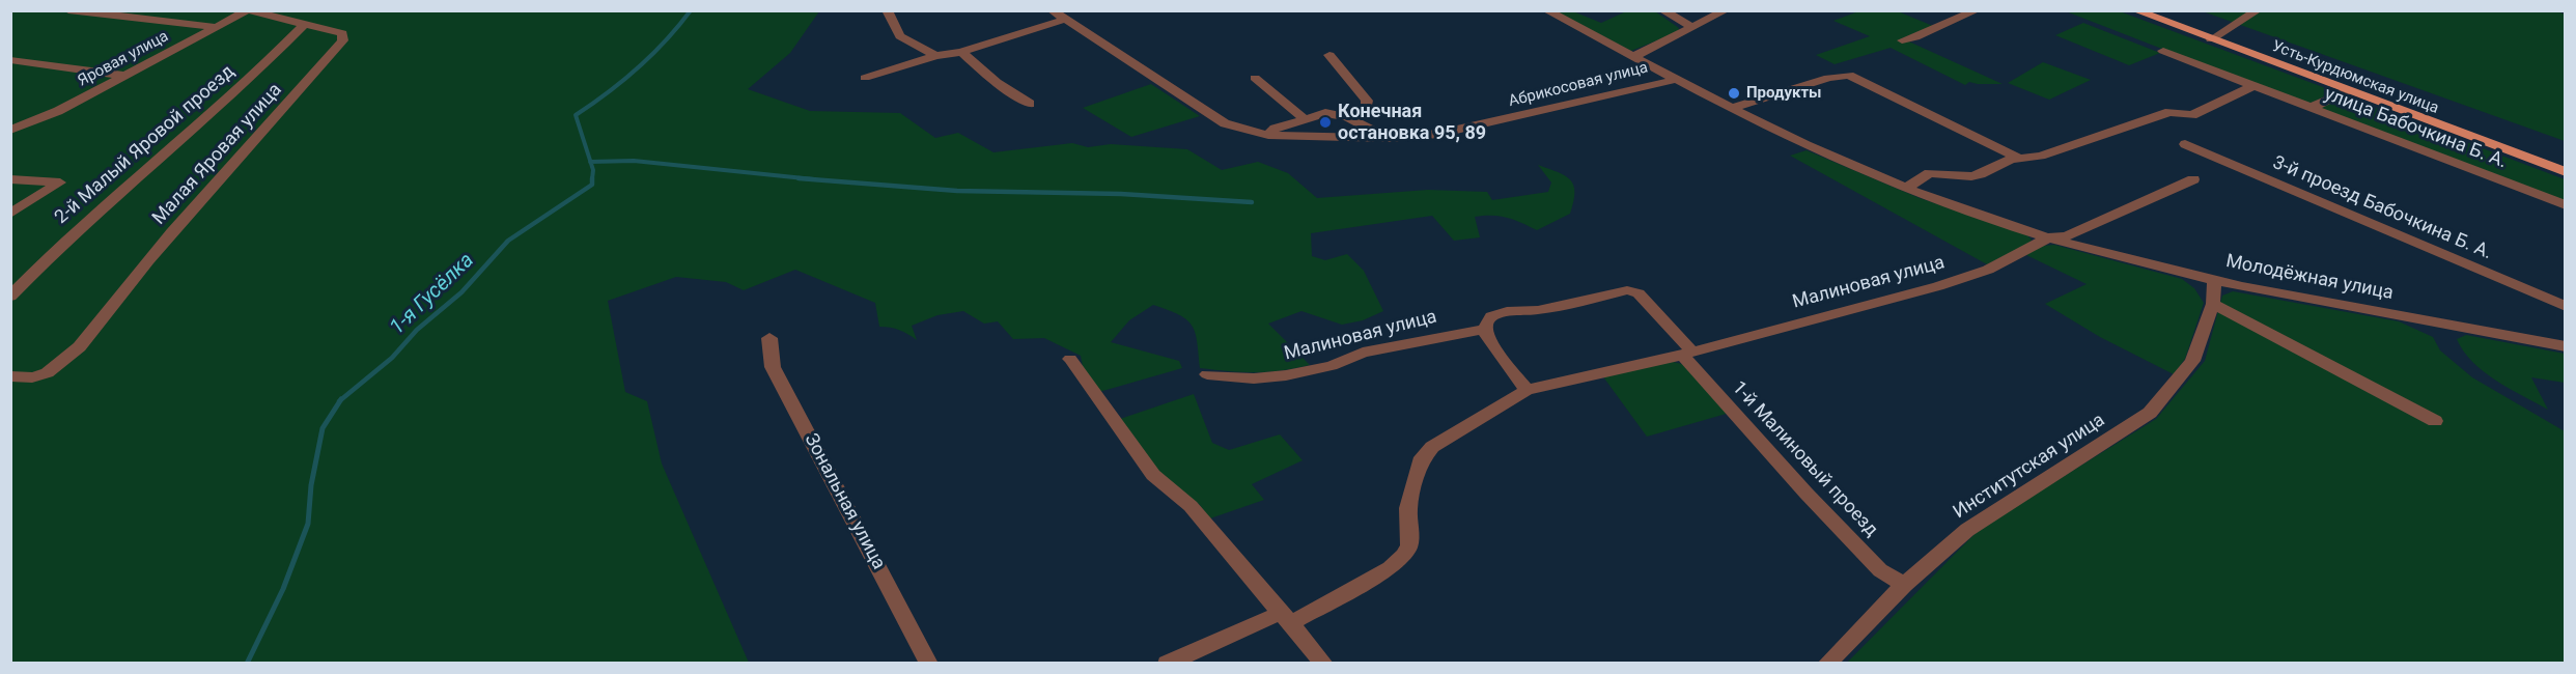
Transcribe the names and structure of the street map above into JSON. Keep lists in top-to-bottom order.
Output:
{
  "streets": {
    "main road": ["Усть-Курдюмская улица"],
    "street": [
      "Яровая улица",
      "Абрикосовая улица",
      "улица Бабочкина Б. А.",
      "2-й Малый Яровой проезд",
      "Малая Яровая улица",
      "3-й проезд Бабочкина Б. А.",
      "Молодёжная улица",
      "Малиновая улица",
      "1-й Малиновый проезд",
      "Институтская улица",
      "Зональная улица"
    ]
  },
  "crossings": [
    ["Яровая улица", "Малая Яровая улица"],
    ["Абрикосовая улица", "Молодёжная улица"],
    ["2-й Малый Яровой проезд", "Малая Яровая улица"],
    ["Молодёжная улица", "Малиновая улица"],
    ["Молодёжная улица", "Институтская улица"],
    ["Малиновая улица", "1-й Малиновый проезд"],
    ["1-й Малиновый проезд", "Институтская улица"]
  ],
  "water": ["1-я Гусёлка"],
  "places": ["Продукты", "Конечная остановка 95, 89"]
}
